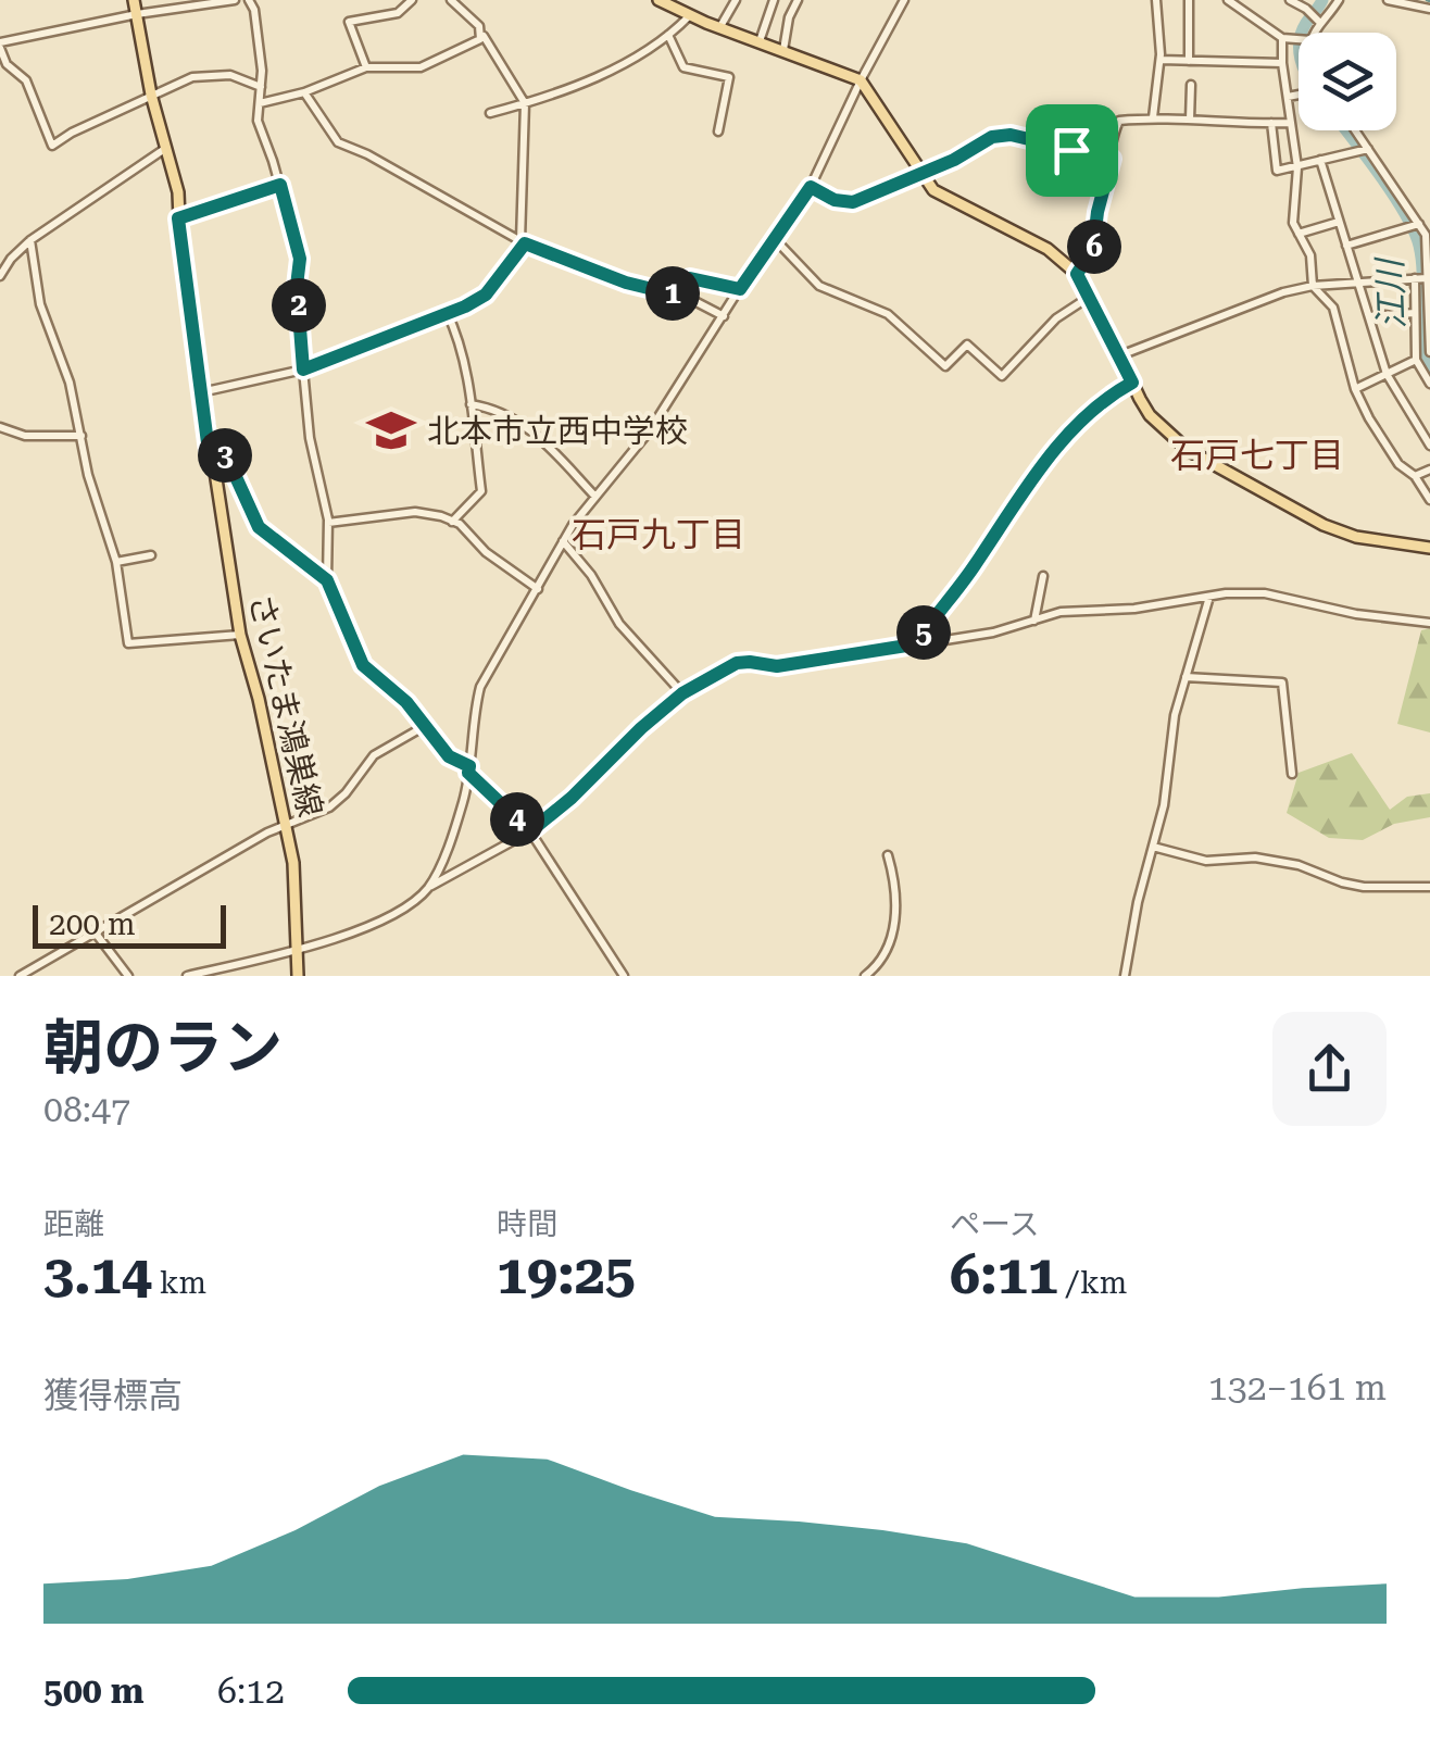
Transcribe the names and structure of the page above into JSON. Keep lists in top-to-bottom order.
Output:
{
  "streets": {
    "main road": ["さいたま鴻巣線"]
  },
  "districts": ["石戸七丁目", "石戸九丁目"],
  "water": ["江川"],
  "places": {
    "school or university": ["北本市立西中学校"]
  },
  "scale_bar": "200 m",
  "page": {
    "pins": [
      "6",
      "1",
      "2",
      "3",
      "5",
      "4"
    ],
    "scale": "200 m",
    "heading": ["朝のラン", "08:47"],
    "stats": [
      ["距離", "3.14 km"],
      ["時間", "19:25"],
      ["ペース", "6:11 /km"]
    ],
    "chart": ["獲得標高", "132–161 m"],
    "list": [
      {
        "name": "500 m",
        "note": "6:12"
      }
    ]
  }
}
